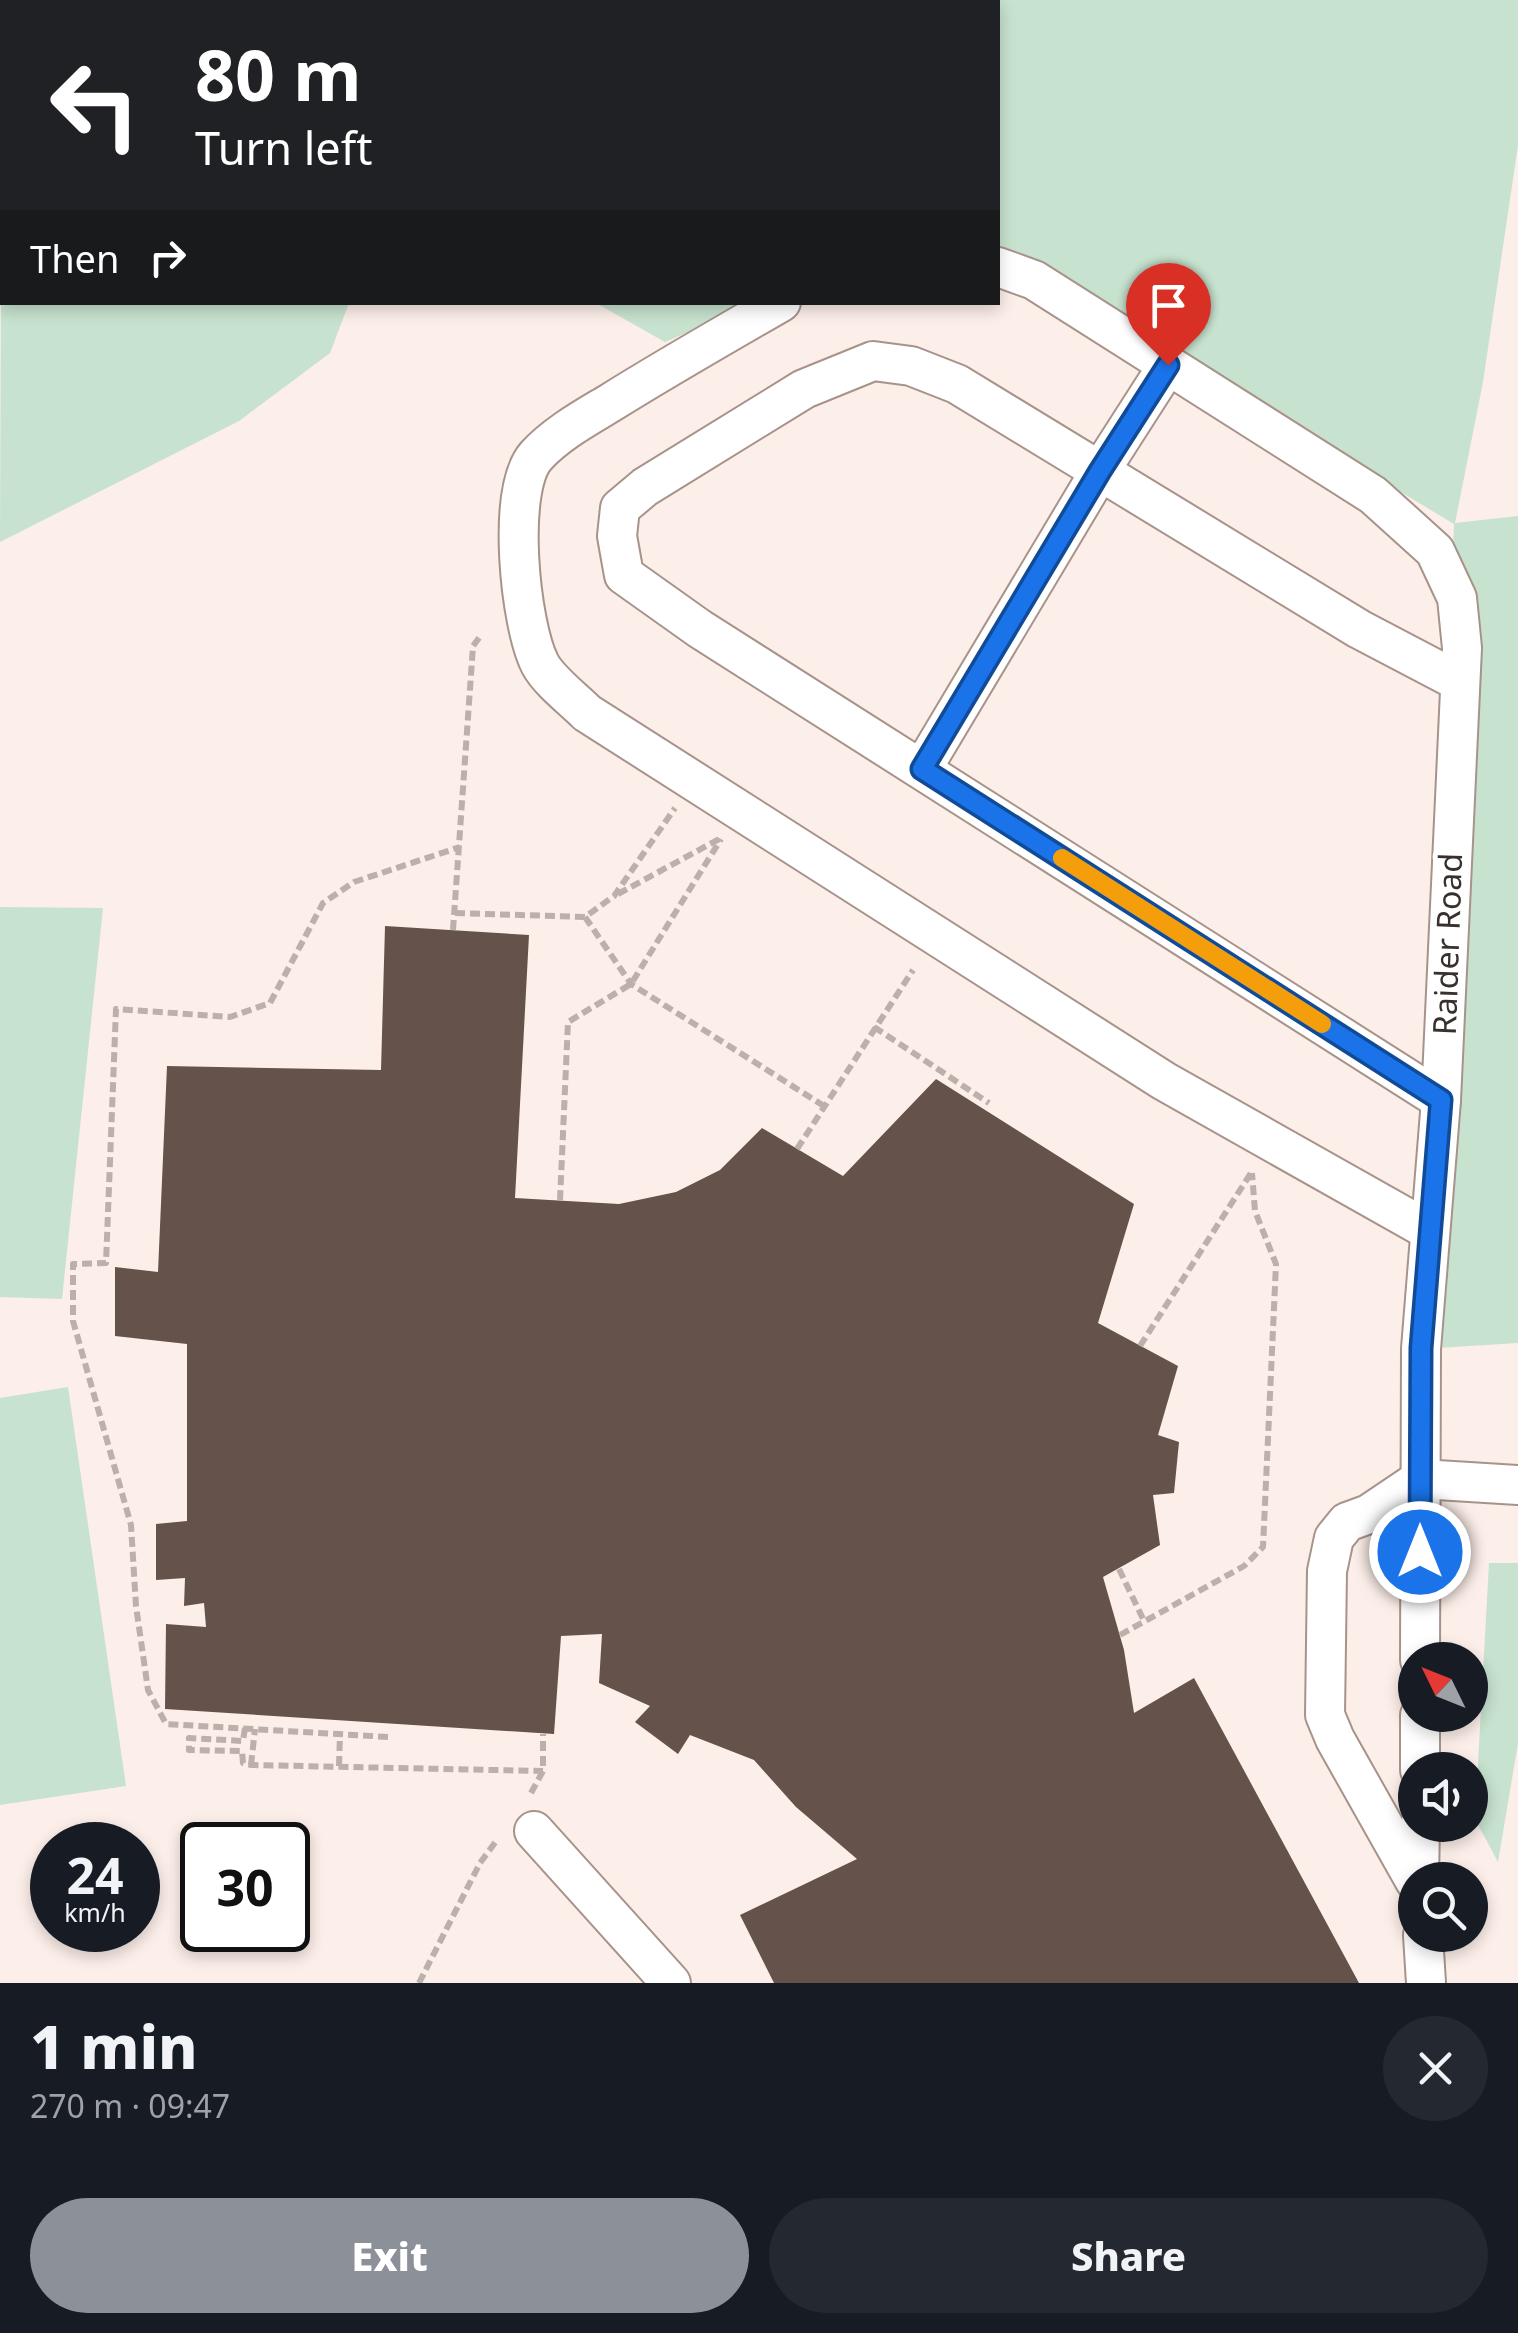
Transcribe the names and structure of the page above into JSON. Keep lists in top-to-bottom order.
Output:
{
  "streets": {
    "street": ["Raider Road"]
  },
  "north": "top left",
  "page": {
    "turn": ["80 m", "Turn left"],
    "then": "Then",
    "speed": "24 km/h",
    "limit": "30",
    "heading": ["1 min", "270 m · 09:47"],
    "buttons": ["Exit", "Share"]
  }
}
